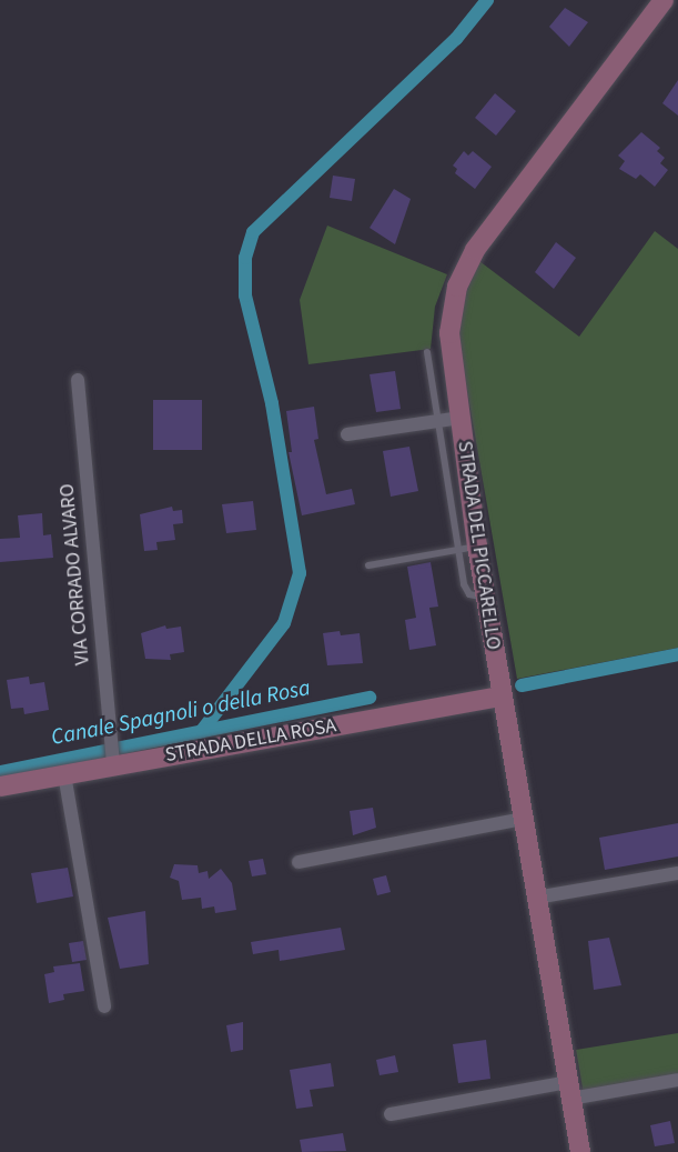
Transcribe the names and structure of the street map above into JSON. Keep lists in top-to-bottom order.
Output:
{
  "streets": {
    "street": ["STRADA DEL PICCARELLO", "VIA CORRADO ALVARO", "STRADA DELLA ROSA"]
  },
  "crossings": [
    ["STRADA DEL PICCARELLO", "STRADA DELLA ROSA"],
    ["VIA CORRADO ALVARO", "STRADA DELLA ROSA"]
  ],
  "water": ["Canale Spagnoli o della Rosa"]
}
